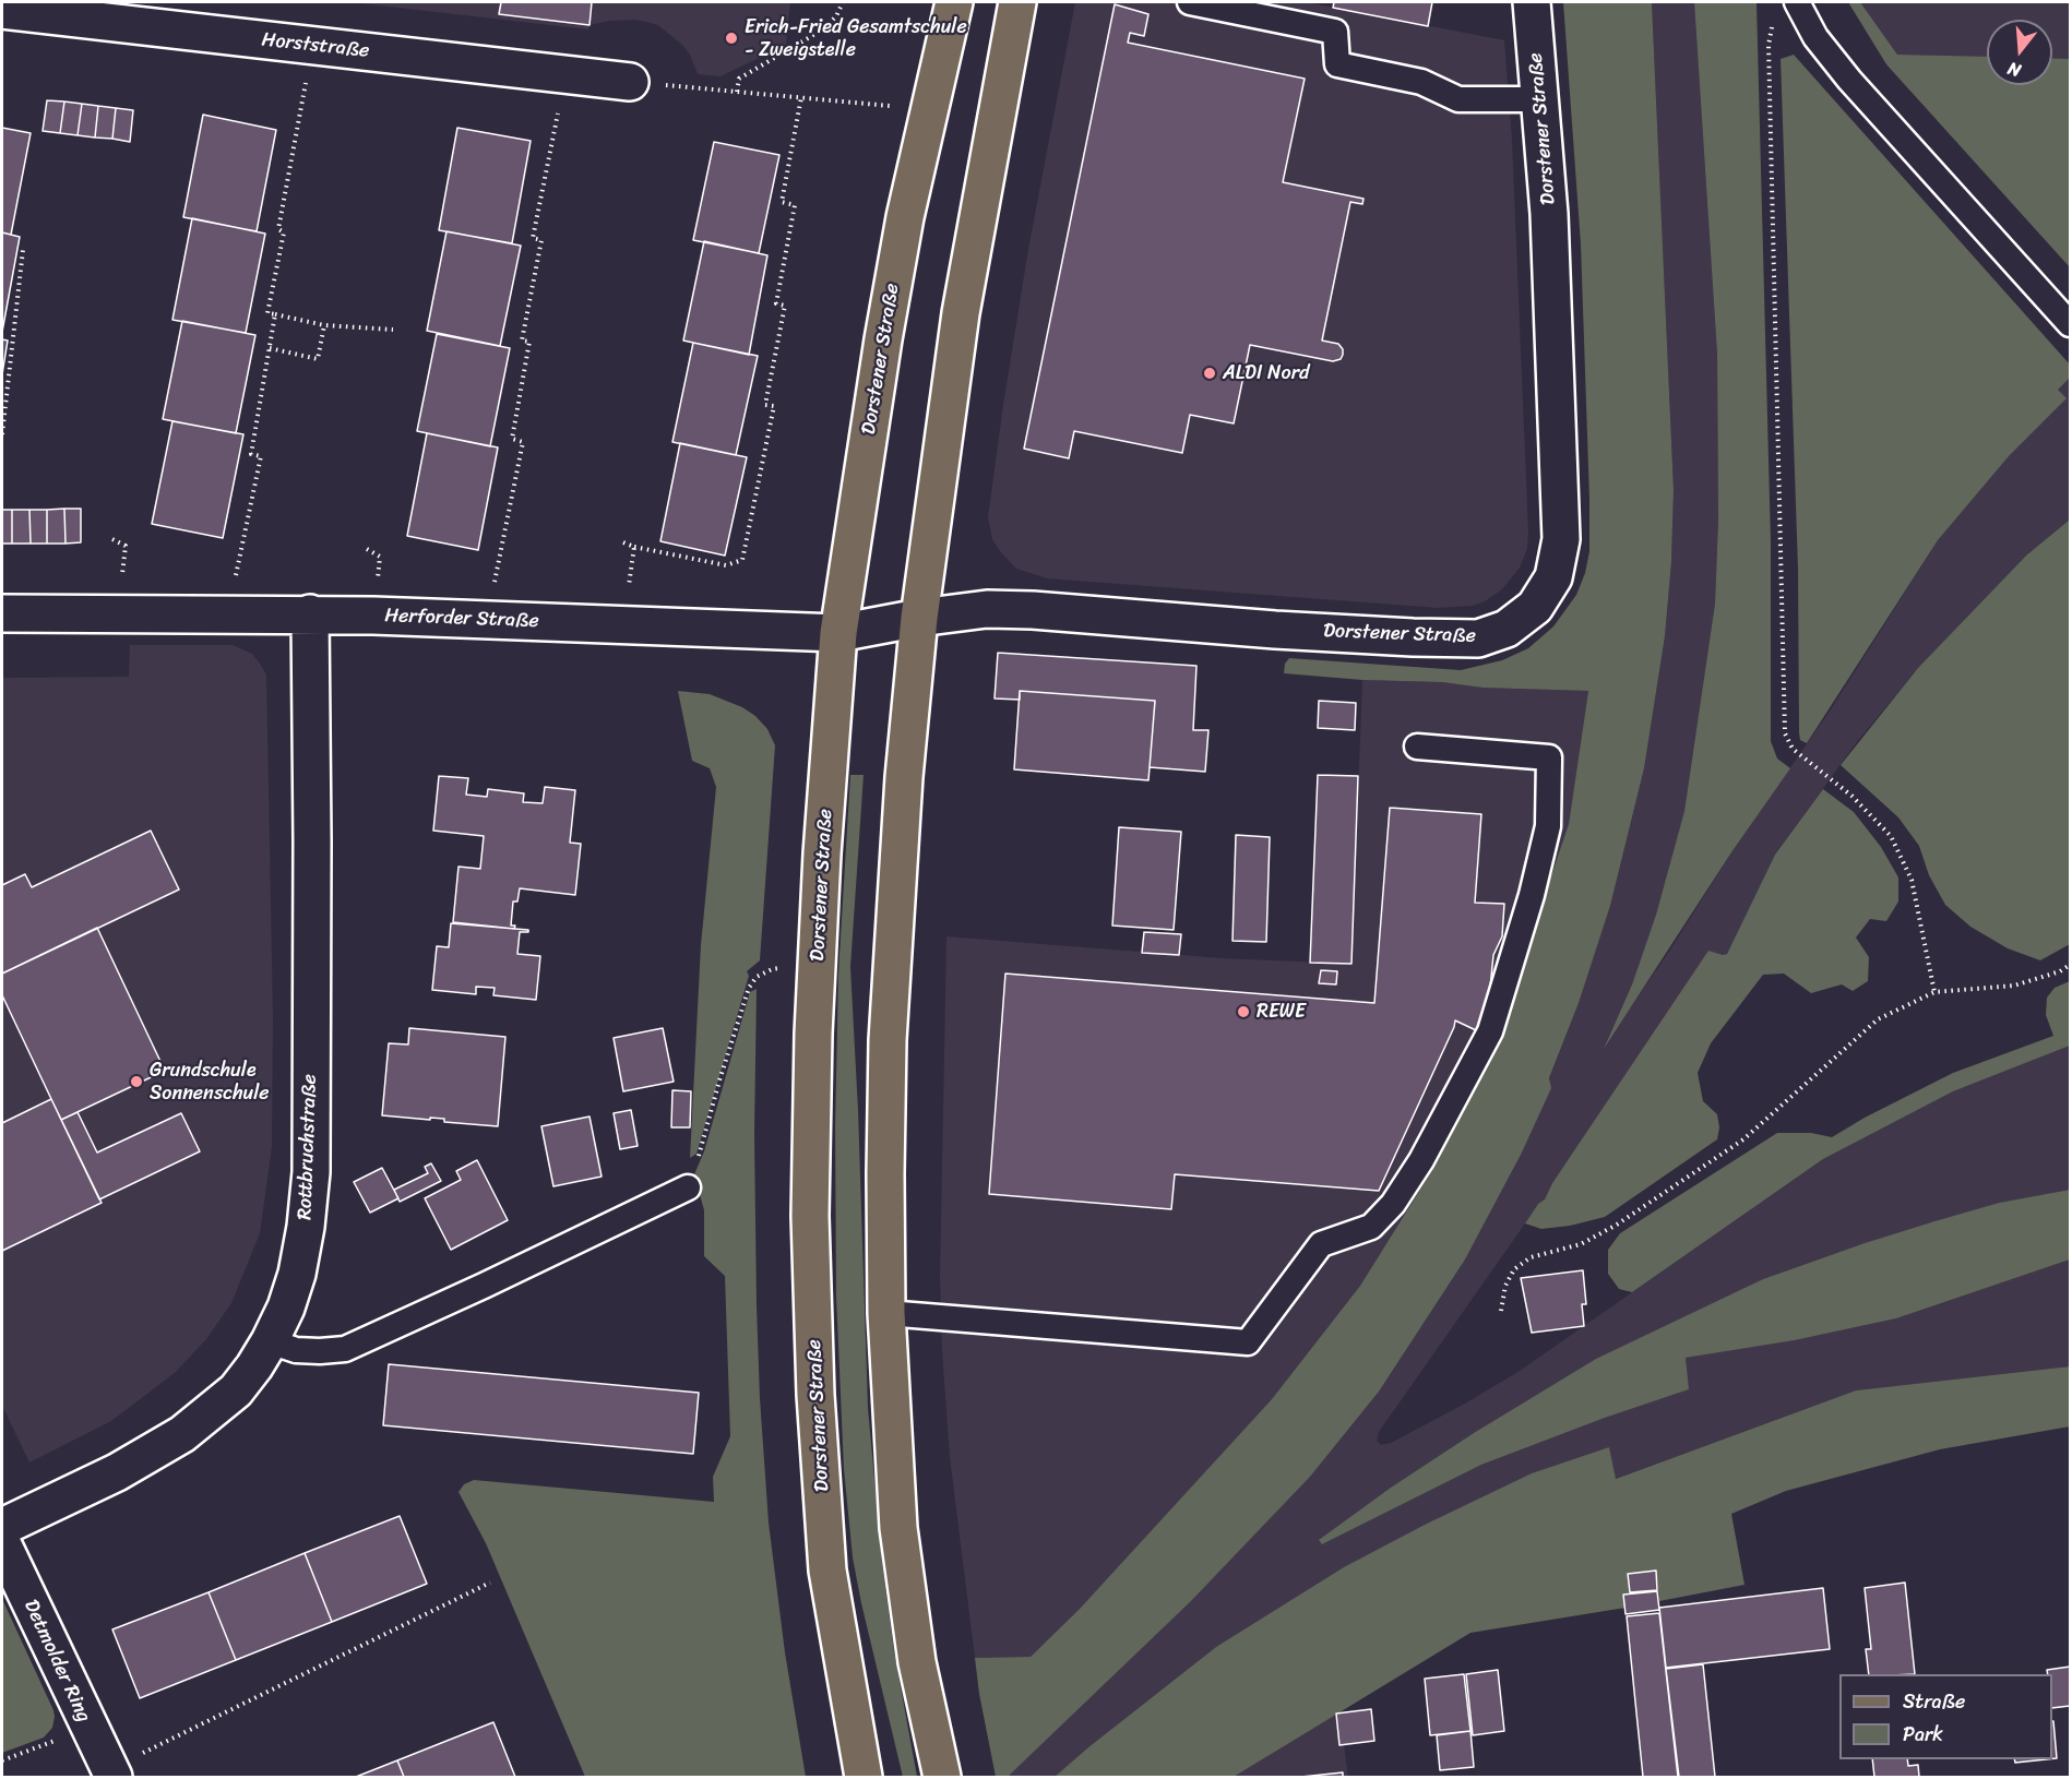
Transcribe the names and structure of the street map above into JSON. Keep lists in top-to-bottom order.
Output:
{
  "streets": {
    "main road": ["Dorstener Straße"],
    "street": [
      "Horststraße",
      "Herforder Straße",
      "Rottbruchstraße",
      "Detmolder Ring"
    ]
  },
  "crossings": [
    ["Dorstener Straße", "Herforder Straße"],
    ["Herforder Straße", "Rottbruchstraße"]
  ],
  "places": [
    "Erich-Fried Gesamtschule - Zweigstelle",
    "ALDI Nord",
    "REWE",
    "Grundschule Sonnenschule"
  ],
  "legend": ["Straße", "Park"],
  "north": "bottom"
}
